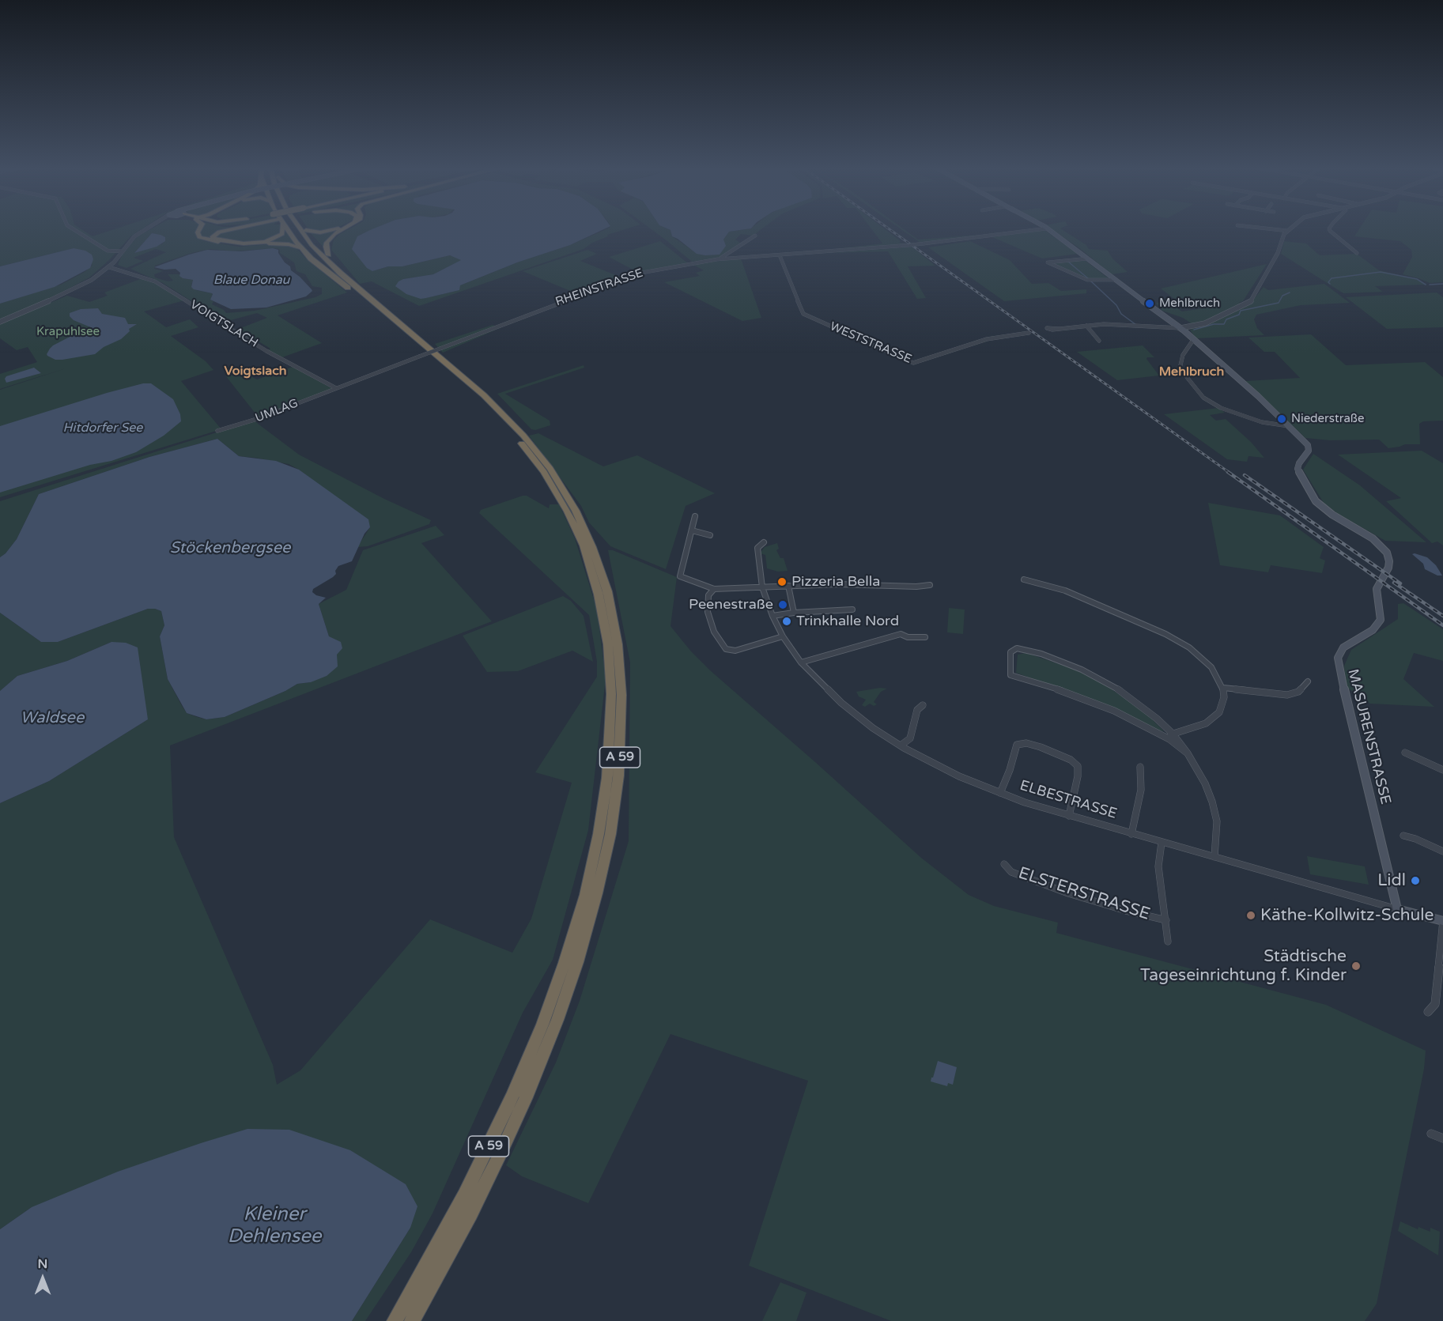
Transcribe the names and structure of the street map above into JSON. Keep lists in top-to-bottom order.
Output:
{
  "streets": {
    "highway": ["A 59"],
    "main road": ["MASURENSTRASSE", "ELBESTRASSE"],
    "street": [
      "RHEINSTRASSE",
      "VOIGTSLACH",
      "WESTSTRASSE",
      "UMLAG",
      "ELSTERSTRASSE"
    ]
  },
  "crossings": [
    ["RHEINSTRASSE", "VOIGTSLACH"],
    ["RHEINSTRASSE", "WESTSTRASSE"],
    ["RHEINSTRASSE", "UMLAG"],
    ["VOIGTSLACH", "UMLAG"],
    ["MASURENSTRASSE", "ELBESTRASSE"]
  ],
  "districts": ["Voigtslach", "Mehlbruch"],
  "water": [
    "Blaue Donau",
    "Hitdorfer See",
    "Stöckenbergsee",
    "Waldsee",
    "Kleiner Dehlensee"
  ],
  "parks": ["Krapuhlsee"],
  "places": [
    "Mehlbruch",
    "Niederstraße",
    "Pizzeria Bella",
    "Peenestraße",
    "Trinkhalle Nord",
    "Lidl",
    "Käthe-Kollwitz-Schule",
    "Städtische Tageseinrichtung f. Kinder"
  ],
  "north": "top"
}
